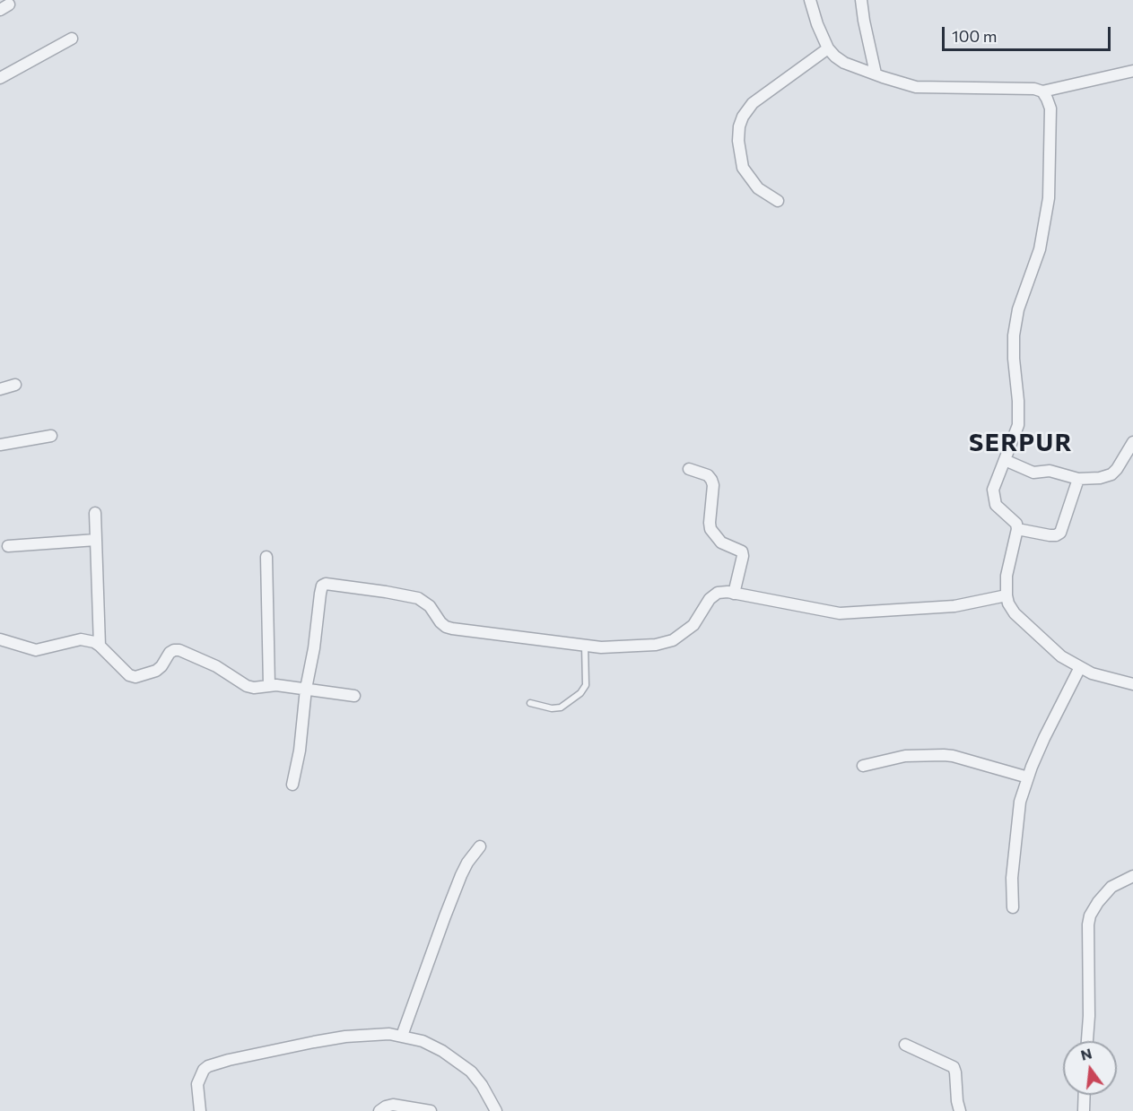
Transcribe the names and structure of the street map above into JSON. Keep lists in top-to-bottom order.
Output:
{
  "districts": ["SERPUR"],
  "scale_bar": "100 m",
  "north": "top"
}
